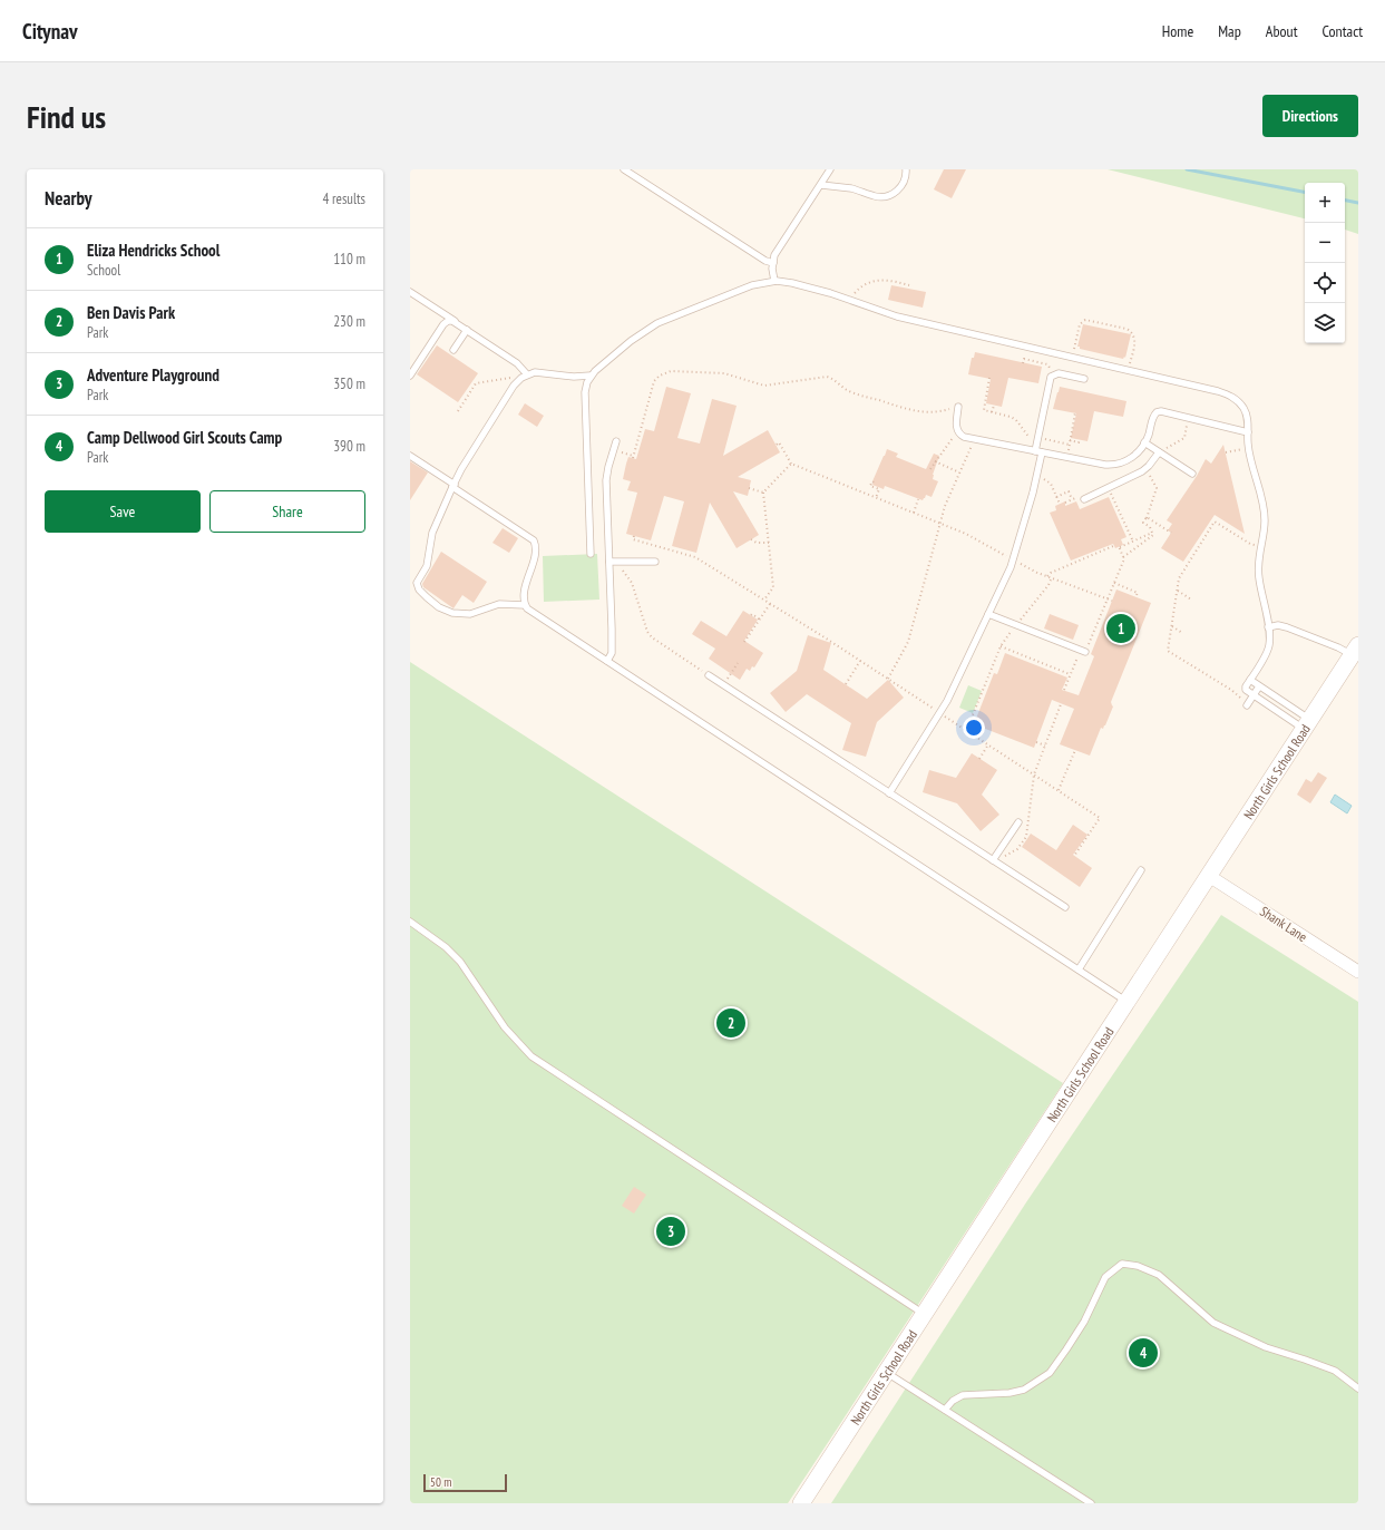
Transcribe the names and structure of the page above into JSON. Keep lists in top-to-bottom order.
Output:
{
  "streets": {
    "main road": ["North Girls School Road"],
    "street": ["Shank Lane"]
  },
  "crossings": [
    ["North Girls School Road", "Shank Lane"]
  ],
  "scale_bar": "50 m",
  "page": {
    "header": "Citynav",
    "nav": [
      "Home",
      "Map",
      "About",
      "Contact"
    ],
    "buttons": [
      "Directions",
      ["Save", "Share"]
    ],
    "title": "Find us",
    "heading": ["Nearby", "4 results"],
    "map_buttons": ["+", "−"],
    "list": [
      {
        "mark": "1",
        "name": "Eliza Hendricks School",
        "note": "School",
        "value": "110 m"
      },
      {
        "mark": "2",
        "name": "Ben Davis Park",
        "note": "Park",
        "value": "230 m"
      },
      {
        "mark": "3",
        "name": "Adventure Playground",
        "note": "Park",
        "value": "350 m"
      },
      {
        "mark": "4",
        "name": "Camp Dellwood Girl Scouts Camp",
        "note": "Park",
        "value": "390 m"
      }
    ],
    "pins": [
      "1",
      "2",
      "3",
      "4"
    ],
    "scale": "50 m"
  }
}
